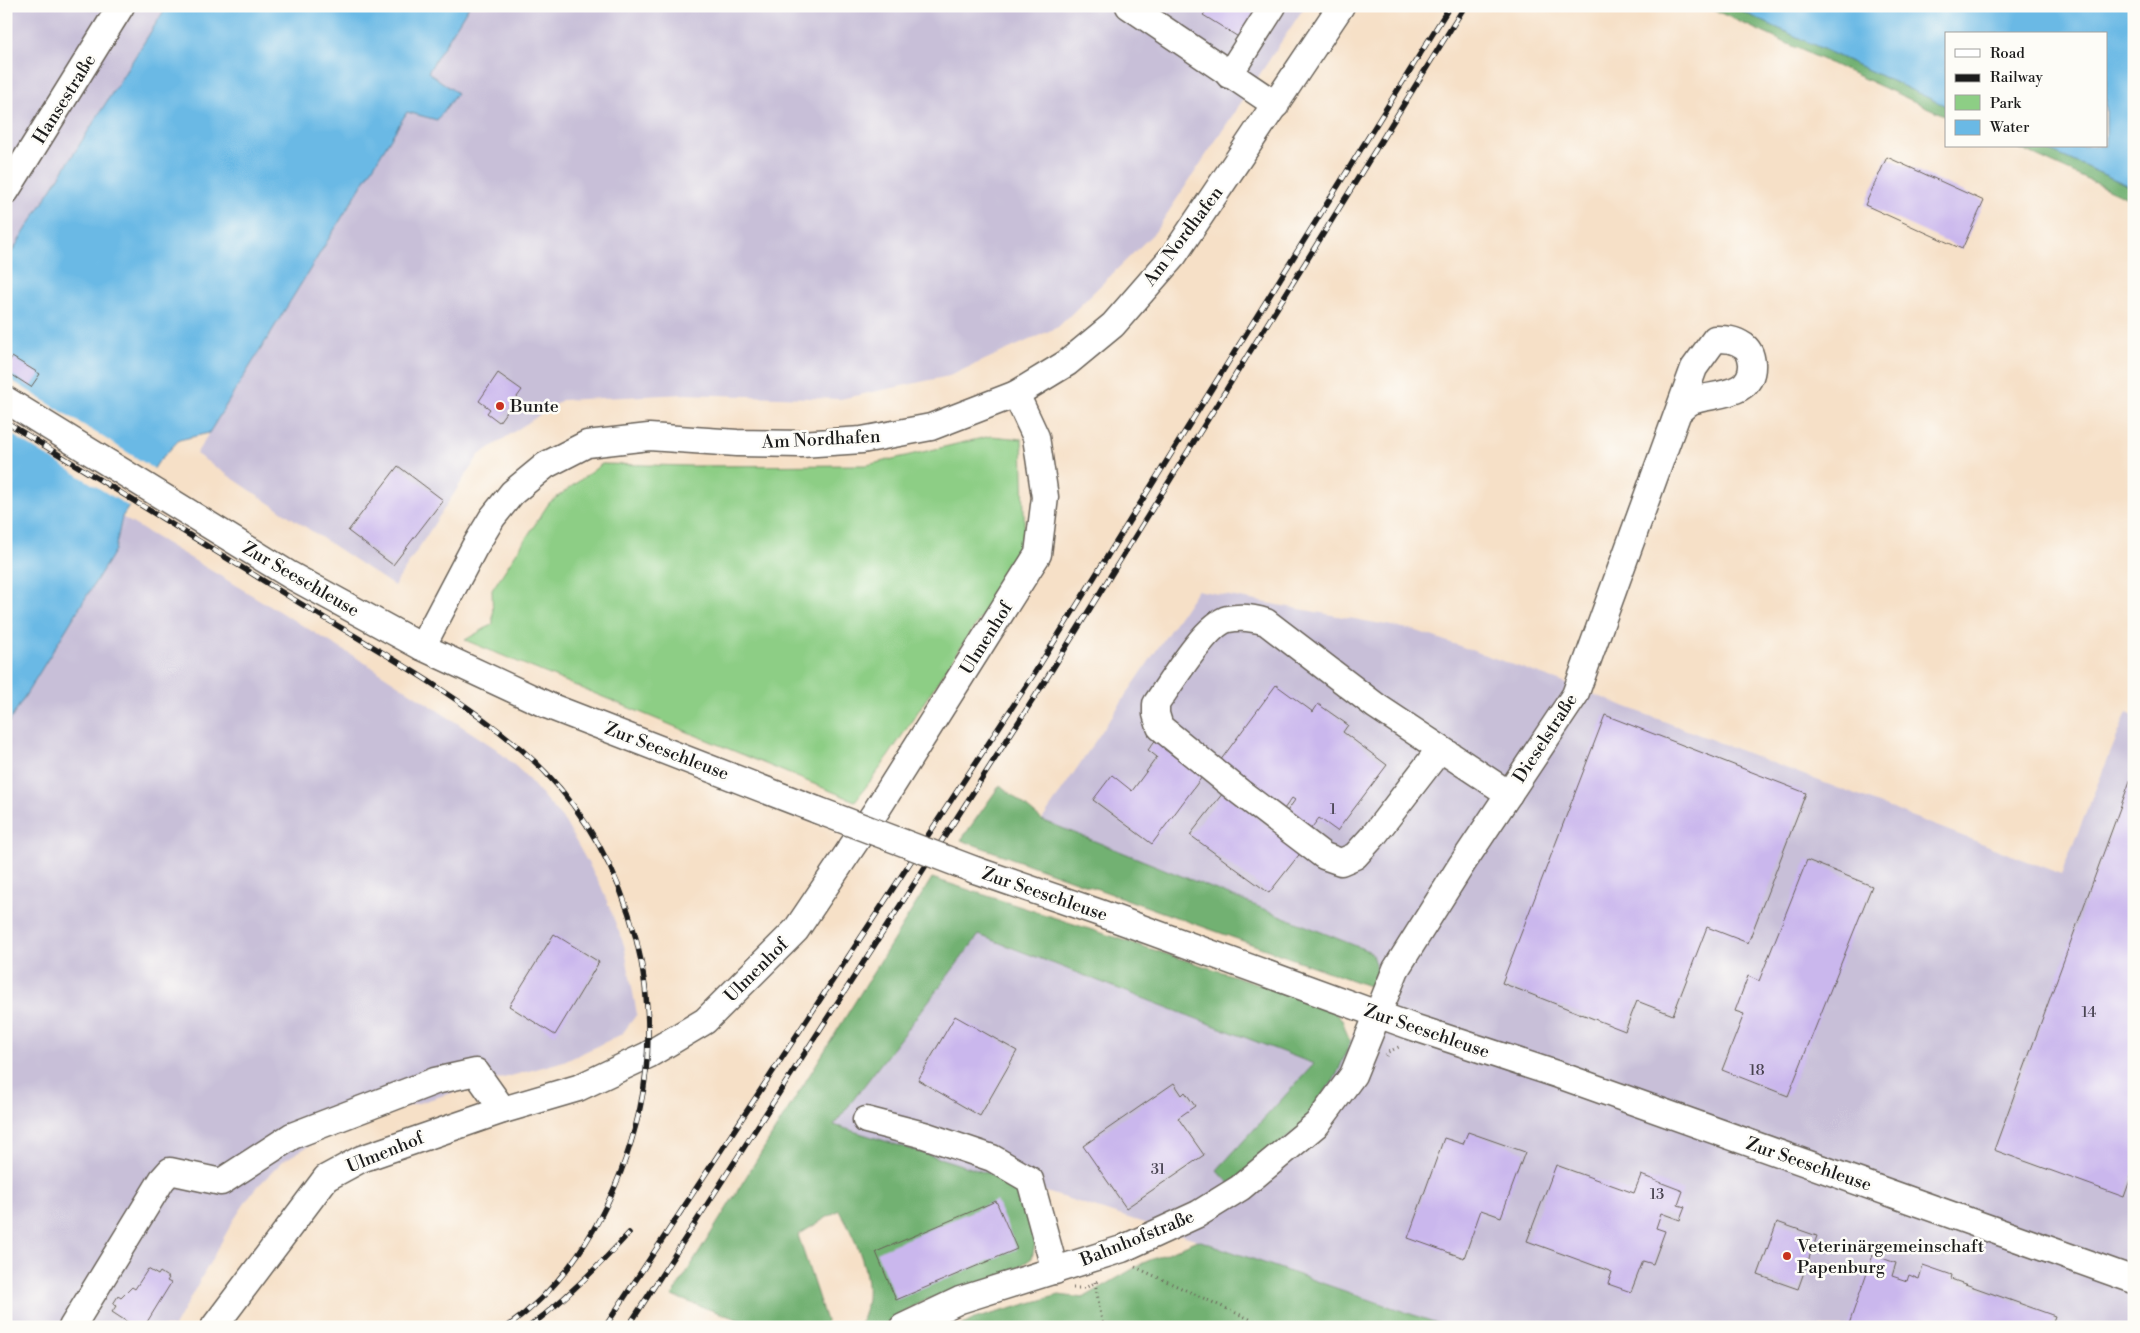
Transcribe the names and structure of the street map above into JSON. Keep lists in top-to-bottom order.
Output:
{
  "streets": {
    "street": [
      "Hansestraße",
      "Am Nordhafen",
      "Zur Seeschleuse",
      "Ulmenhof",
      "Dieselstraße",
      "Bahnhofstraße"
    ]
  },
  "crossings": [
    ["Am Nordhafen", "Zur Seeschleuse"],
    ["Am Nordhafen", "Ulmenhof"],
    ["Zur Seeschleuse", "Dieselstraße"],
    ["Zur Seeschleuse", "Bahnhofstraße"],
    ["Dieselstraße", "Bahnhofstraße"]
  ],
  "places": ["Bunte", "Veterinärgemeinschaft Papenburg"],
  "house_numbers": [
    "1",
    "14",
    "18",
    "31",
    "13"
  ],
  "legend": [
    "Road",
    "Railway",
    "Park",
    "Water"
  ]
}
